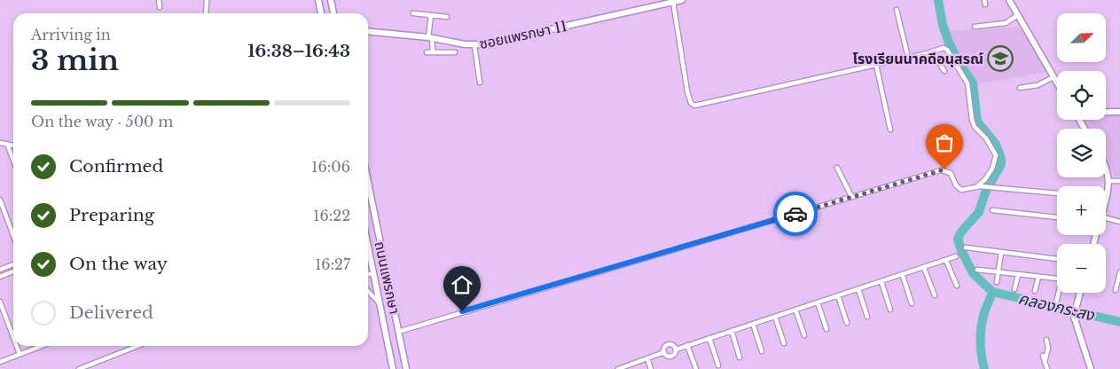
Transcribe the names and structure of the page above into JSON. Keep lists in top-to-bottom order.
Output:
{
  "streets": {
    "street": ["ซอยแพรกษา 11", "ถนนแพรกษา"]
  },
  "water": ["คลองกระสง"],
  "places": {
    "school or university": ["โรงเรียนนาคดีอนุสรณ์"]
  },
  "north": "top right",
  "page": {
    "map_buttons": ["+", "−"],
    "heading": ["3 min", "Arriving in", "16:38–16:43"],
    "bar": "On the way · 500 m",
    "list": [
      ["Confirmed", "16:06"],
      ["Preparing", "16:22"],
      ["On the way", "16:27"],
      "Delivered"
    ]
  }
}
